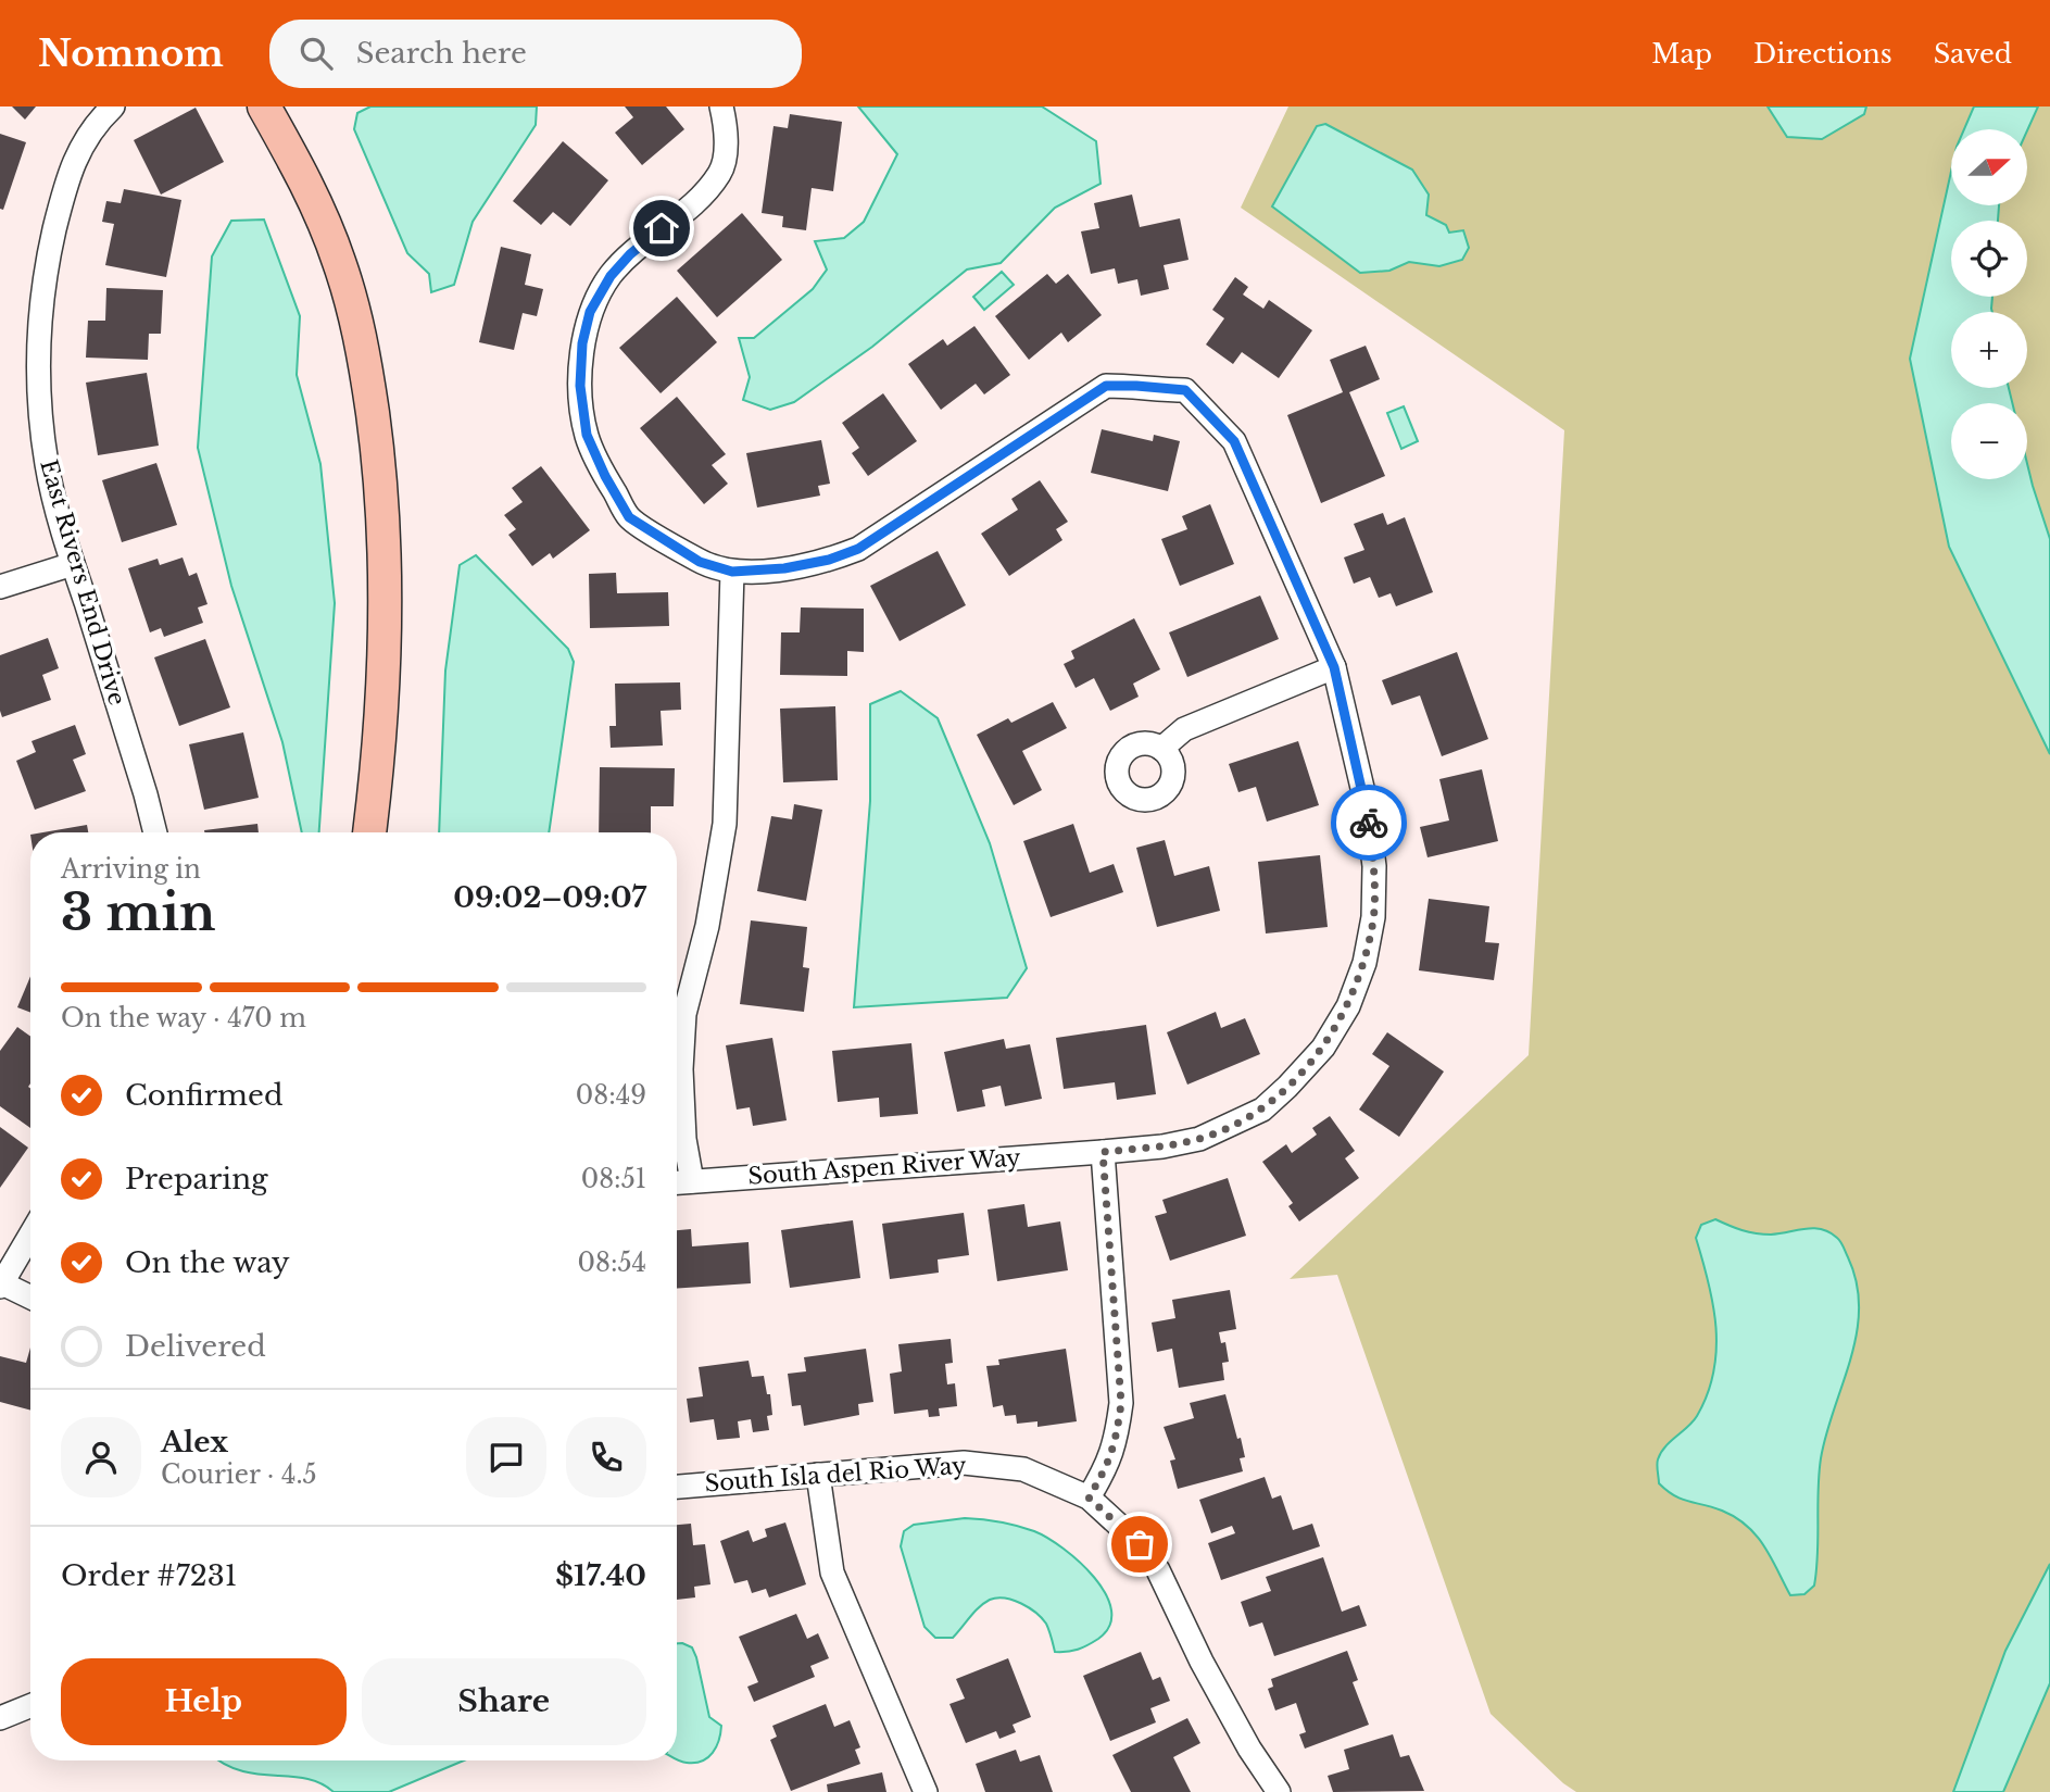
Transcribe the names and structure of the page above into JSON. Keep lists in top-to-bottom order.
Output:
{
  "streets": {
    "street": ["East Rivers End Drive", "South Aspen River Way", "South Isla del Rio Way"]
  },
  "north": "right",
  "page": {
    "header": "Nomnom",
    "search": "Search here",
    "nav": ["Map", "Directions", "Saved"],
    "map_buttons": ["+", "−"],
    "heading": ["3 min", "Arriving in", "09:02–09:07"],
    "panel": [
      "Alex",
      "Courier · 4.5",
      "Order #7231",
      "$17.40"
    ],
    "bar": "On the way · 470 m",
    "list": [
      ["Confirmed", "08:49"],
      ["Preparing", "08:51"],
      ["On the way", "08:54"],
      "Delivered"
    ],
    "buttons": ["Help", "Share"]
  }
}
